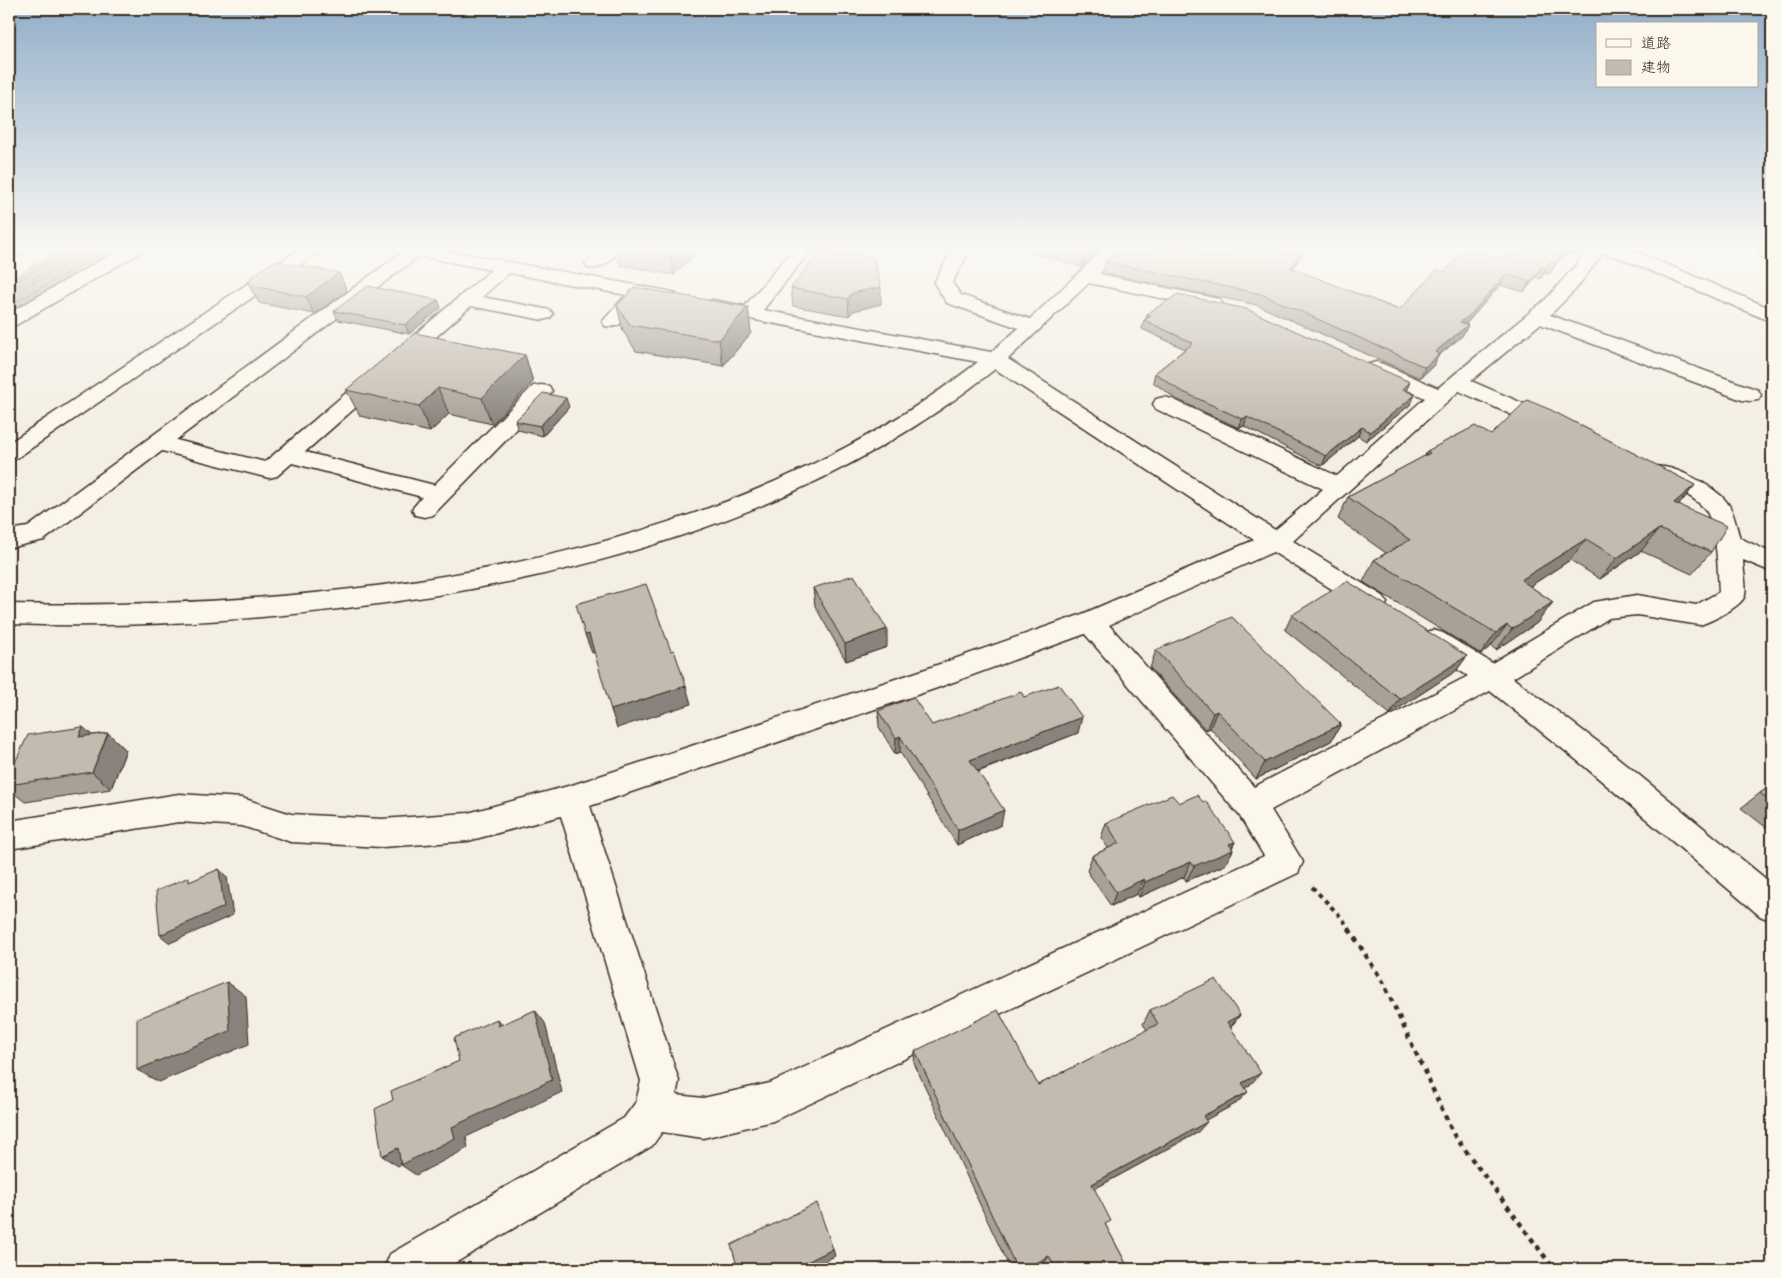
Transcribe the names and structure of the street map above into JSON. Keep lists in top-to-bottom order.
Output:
{
  "legend": ["道路", "建物"]
}
